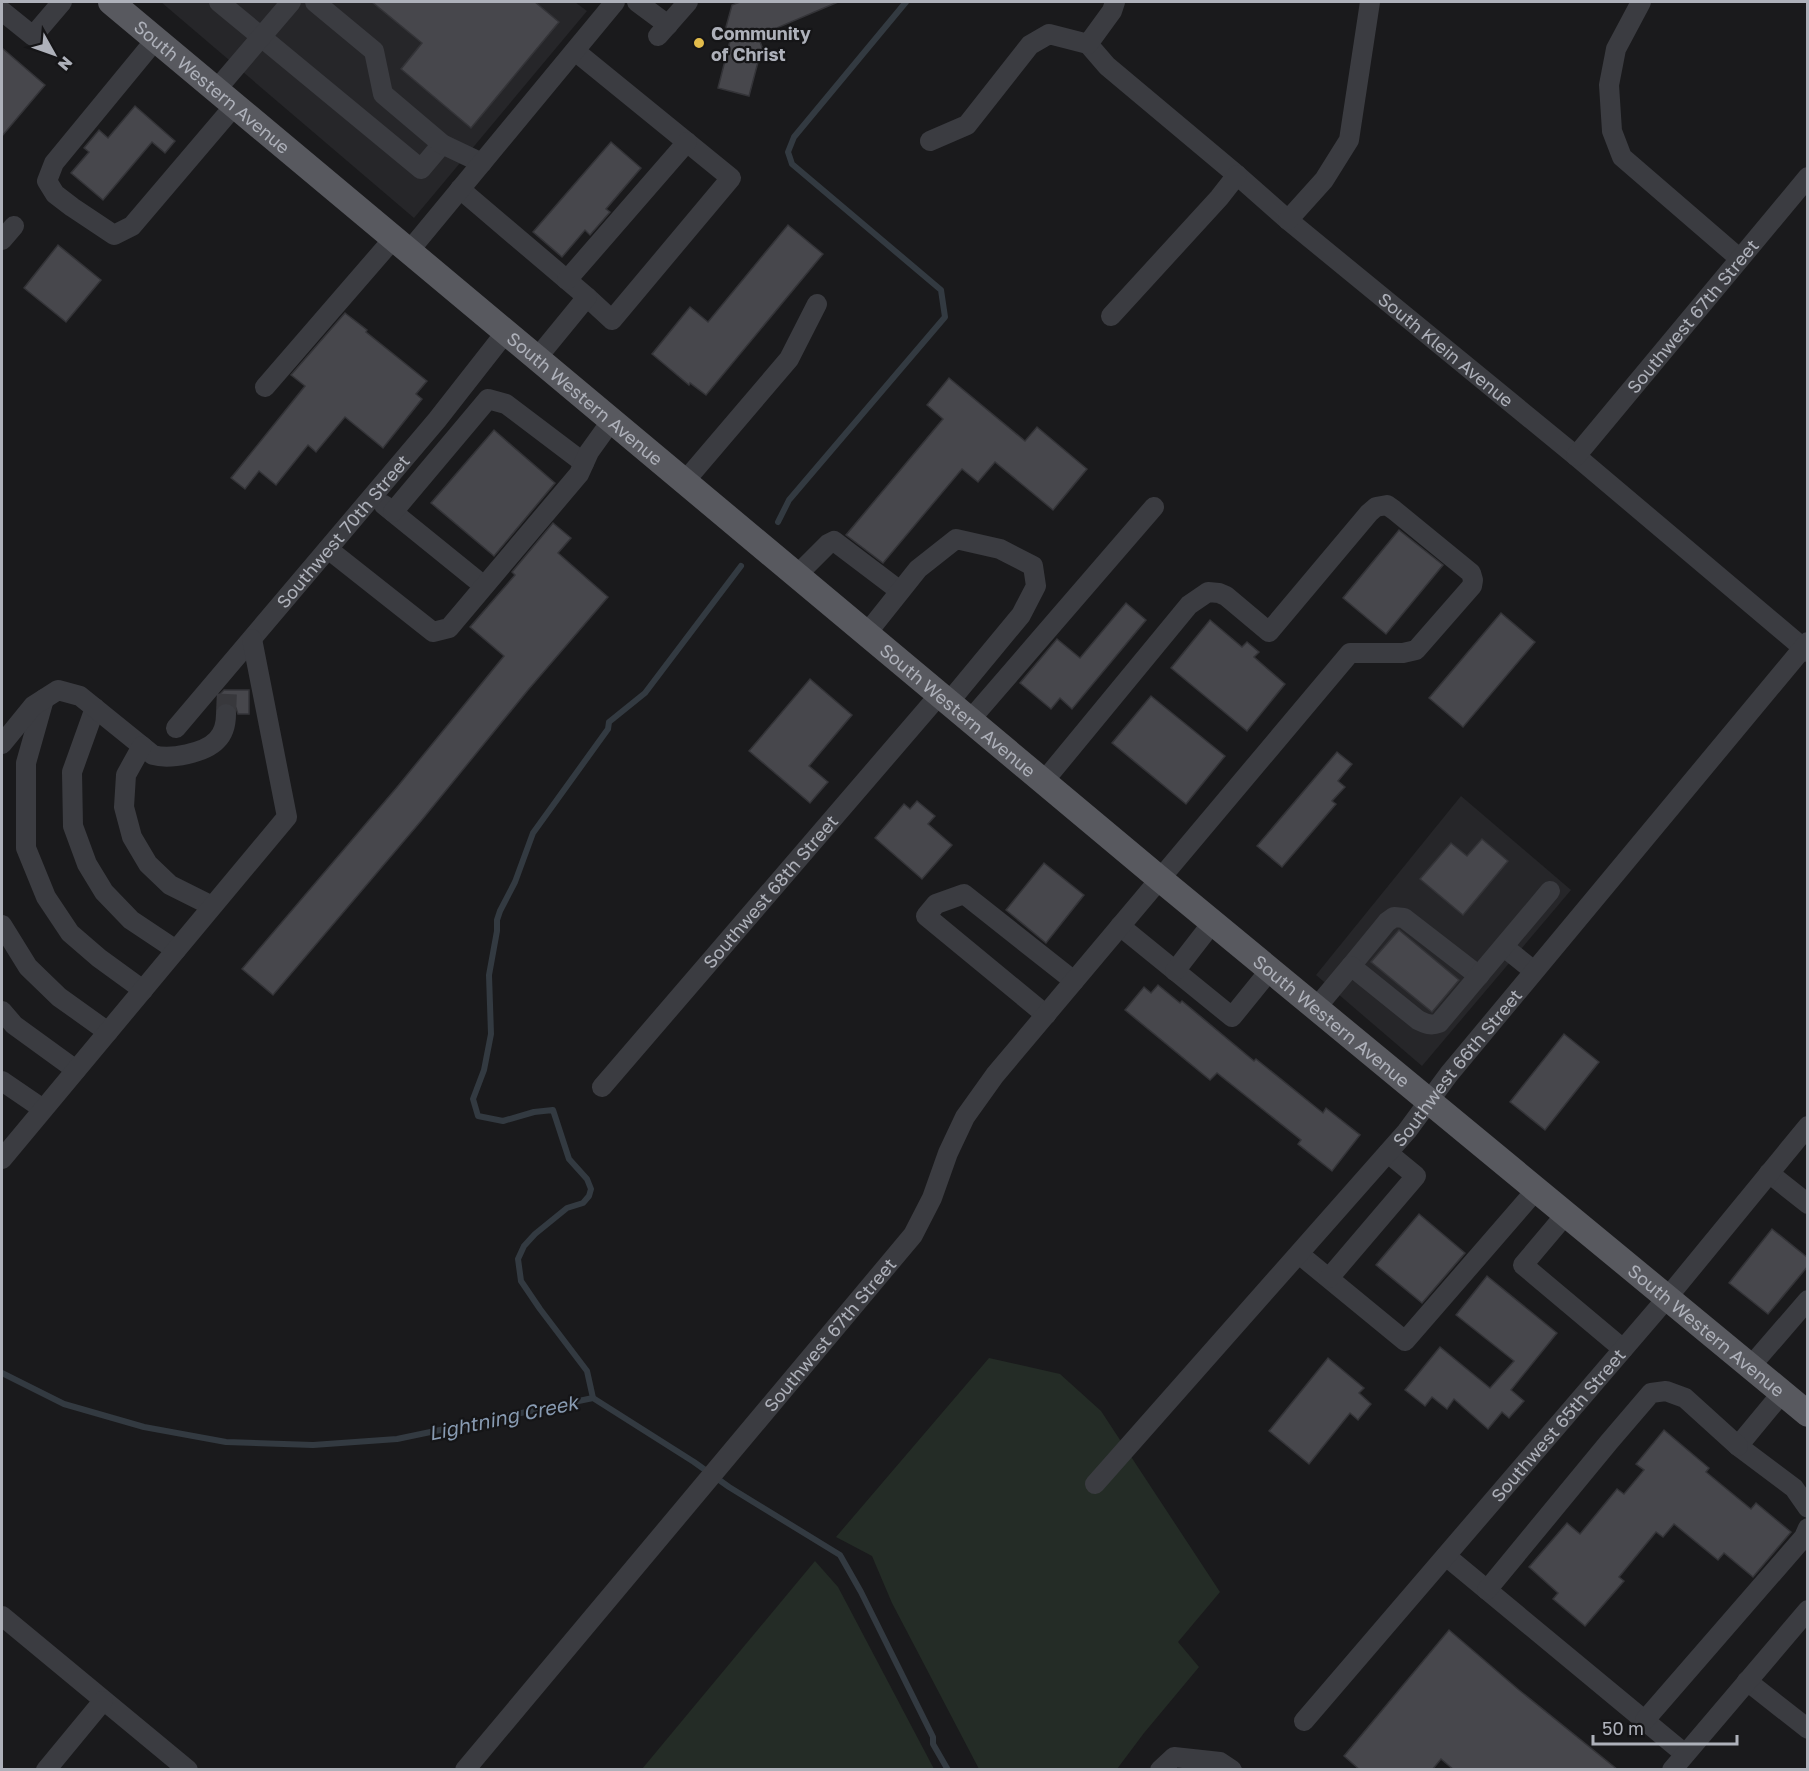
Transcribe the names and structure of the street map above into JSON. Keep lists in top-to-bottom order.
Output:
{
  "streets": {
    "main road": ["South Western Avenue"],
    "street": [
      "Southwest 67th Street",
      "South Klein Avenue",
      "Southwest 70th Street",
      "Southwest 68th Street",
      "Southwest 66th Street",
      "Southwest 65th Street"
    ]
  },
  "crossings": [
    ["South Western Avenue", "Southwest 67th Street"],
    ["South Western Avenue", "Southwest 70th Street"],
    ["South Western Avenue", "Southwest 68th Street"],
    ["South Western Avenue", "Southwest 66th Street"],
    ["South Western Avenue", "Southwest 65th Street"],
    ["Southwest 67th Street", "South Klein Avenue"],
    ["South Klein Avenue", "Southwest 66th Street"]
  ],
  "water": ["Lightning Creek"],
  "places": ["Community of Christ"],
  "scale_bar": "50 m",
  "north": "bottom right"
}
